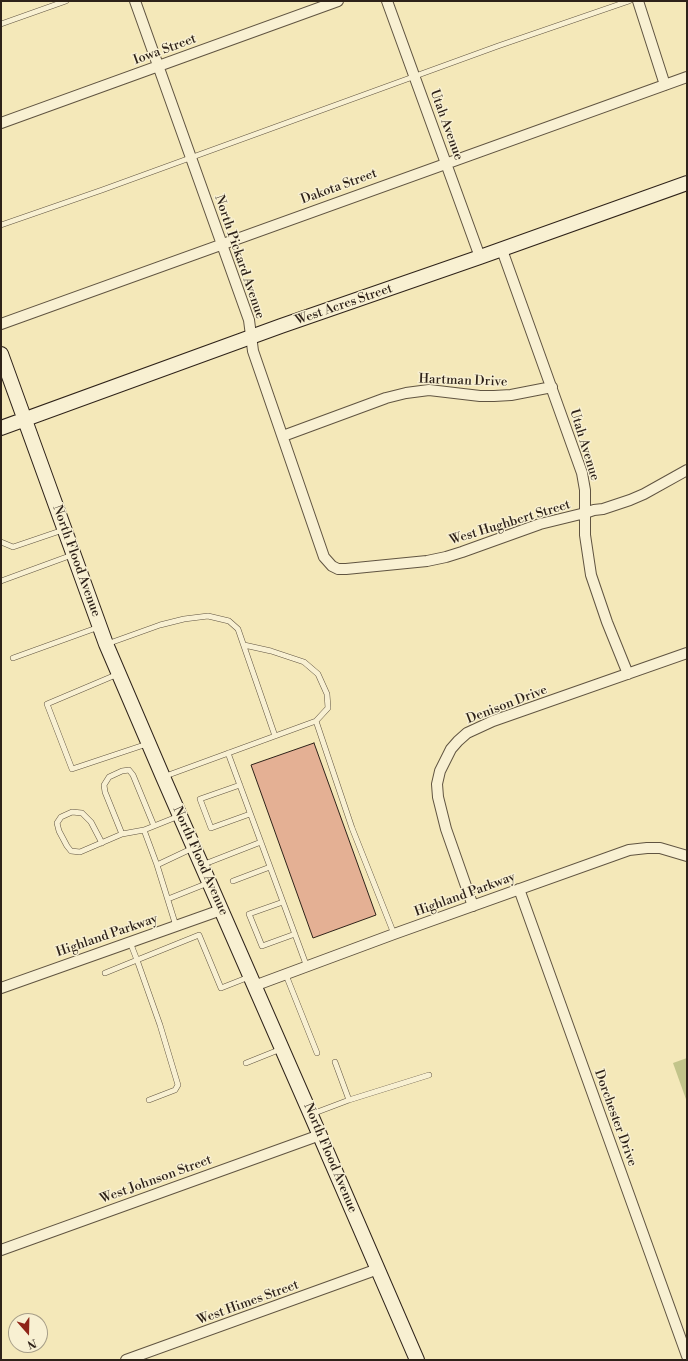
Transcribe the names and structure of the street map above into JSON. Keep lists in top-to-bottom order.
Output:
{
  "streets": {
    "street": [
      "Iowa Street",
      "Utah Avenue",
      "Dakota Street",
      "North Pickard Avenue",
      "West Acres Street",
      "Hartman Drive",
      "West Hughbert Street",
      "North Flood Avenue",
      "Denison Drive",
      "Highland Parkway",
      "Dorchester Drive",
      "West Johnson Street",
      "West Himes Street"
    ]
  },
  "crossings": [
    ["Iowa Street", "North Pickard Avenue"],
    ["Utah Avenue", "Dakota Street"],
    ["Utah Avenue", "West Acres Street"],
    ["Utah Avenue", "Hartman Drive"],
    ["Utah Avenue", "West Hughbert Street"],
    ["Utah Avenue", "Denison Drive"],
    ["Dakota Street", "North Pickard Avenue"],
    ["North Pickard Avenue", "West Acres Street"],
    ["North Pickard Avenue", "Hartman Drive"],
    ["North Pickard Avenue", "West Hughbert Street"],
    ["West Acres Street", "North Flood Avenue"],
    ["North Flood Avenue", "Highland Parkway"],
    ["North Flood Avenue", "West Johnson Street"],
    ["North Flood Avenue", "West Himes Street"],
    ["Denison Drive", "Highland Parkway"],
    ["Highland Parkway", "Dorchester Drive"]
  ],
  "north": "bottom"
}
